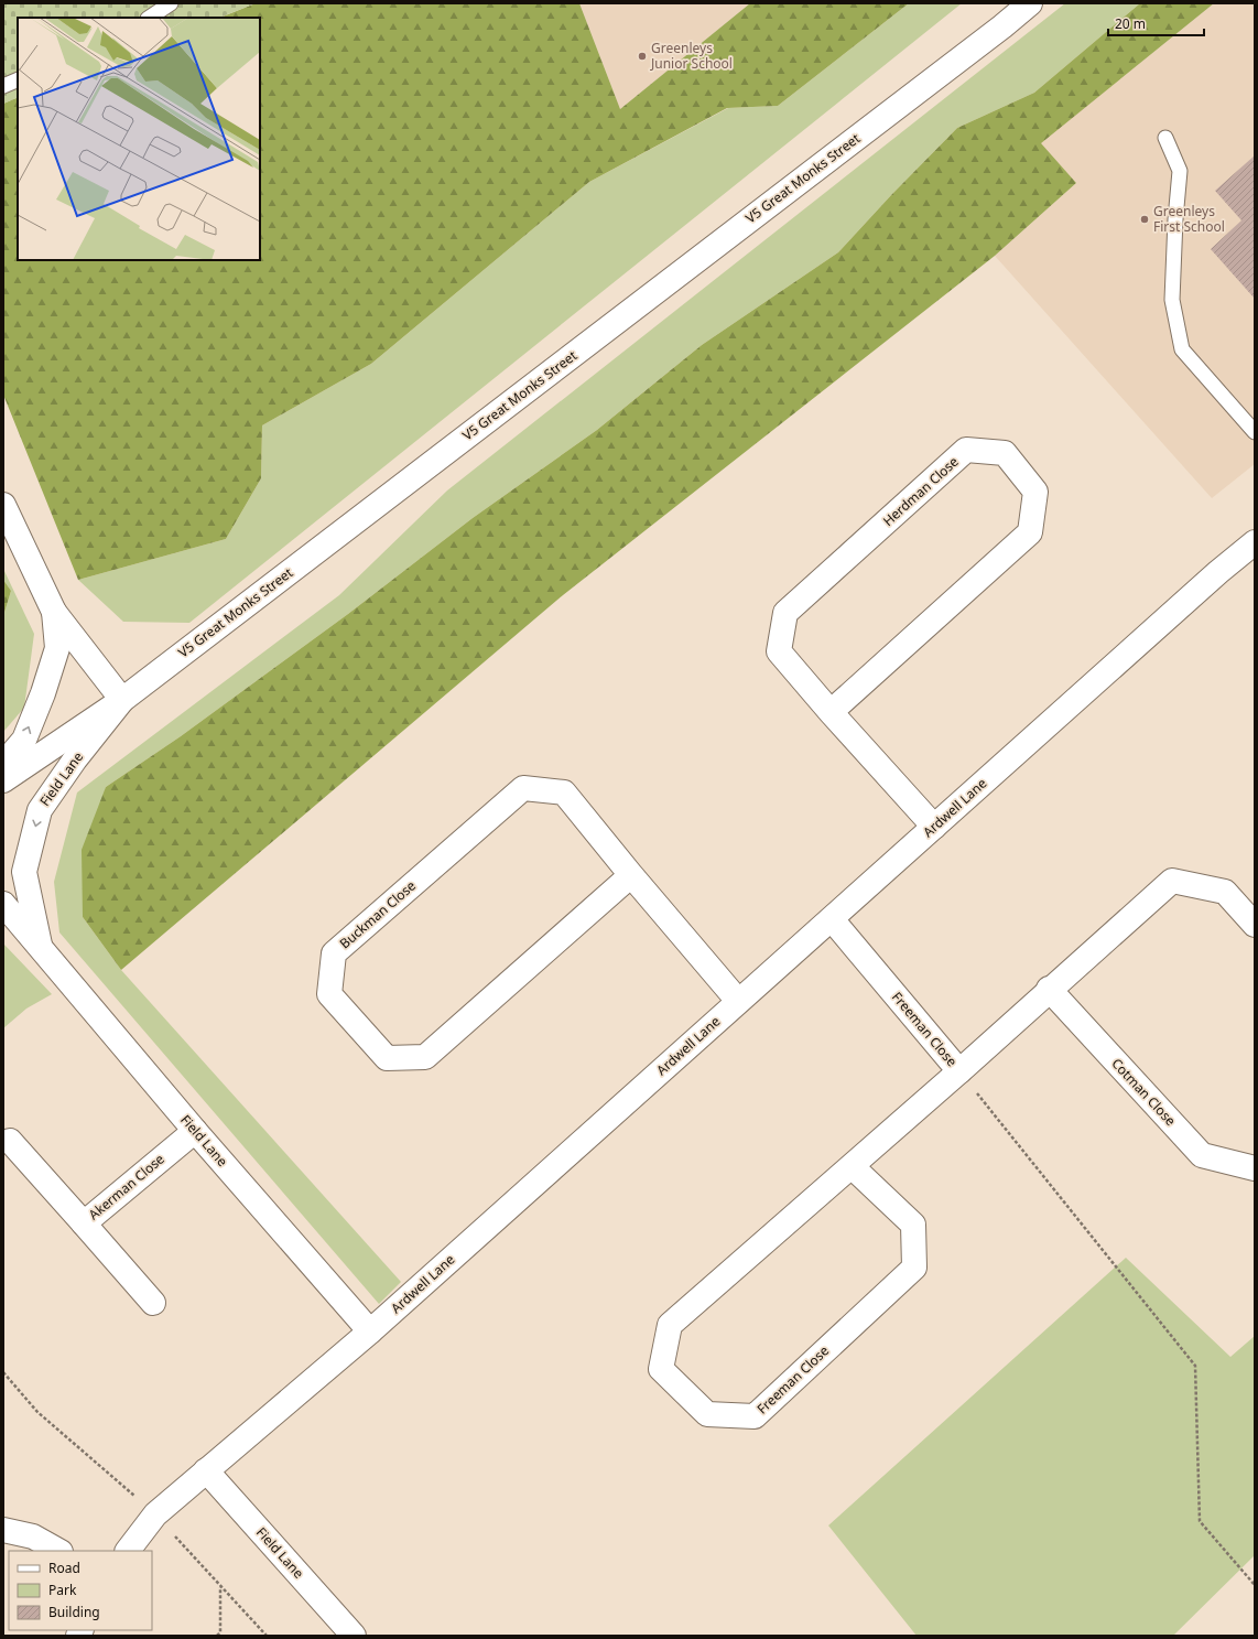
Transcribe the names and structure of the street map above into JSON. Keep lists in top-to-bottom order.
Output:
{
  "streets": {
    "street": [
      "V5 Great Monks Street",
      "Herdman Close",
      "Field Lane",
      "Ardwell Lane",
      "Buckman Close",
      "Freeman Close",
      "Cotman Close",
      "Akerman Close"
    ]
  },
  "crossings": [
    ["V5 Great Monks Street", "Field Lane"],
    ["Herdman Close", "Ardwell Lane"],
    ["Field Lane", "Ardwell Lane"],
    ["Field Lane", "Akerman Close"],
    ["Ardwell Lane", "Buckman Close"],
    ["Ardwell Lane", "Freeman Close"]
  ],
  "places": ["Greenleys Junior School", "Greenleys First School"],
  "legend": ["Road", "Park", "Building"],
  "scale_bar": "20 m"
}
